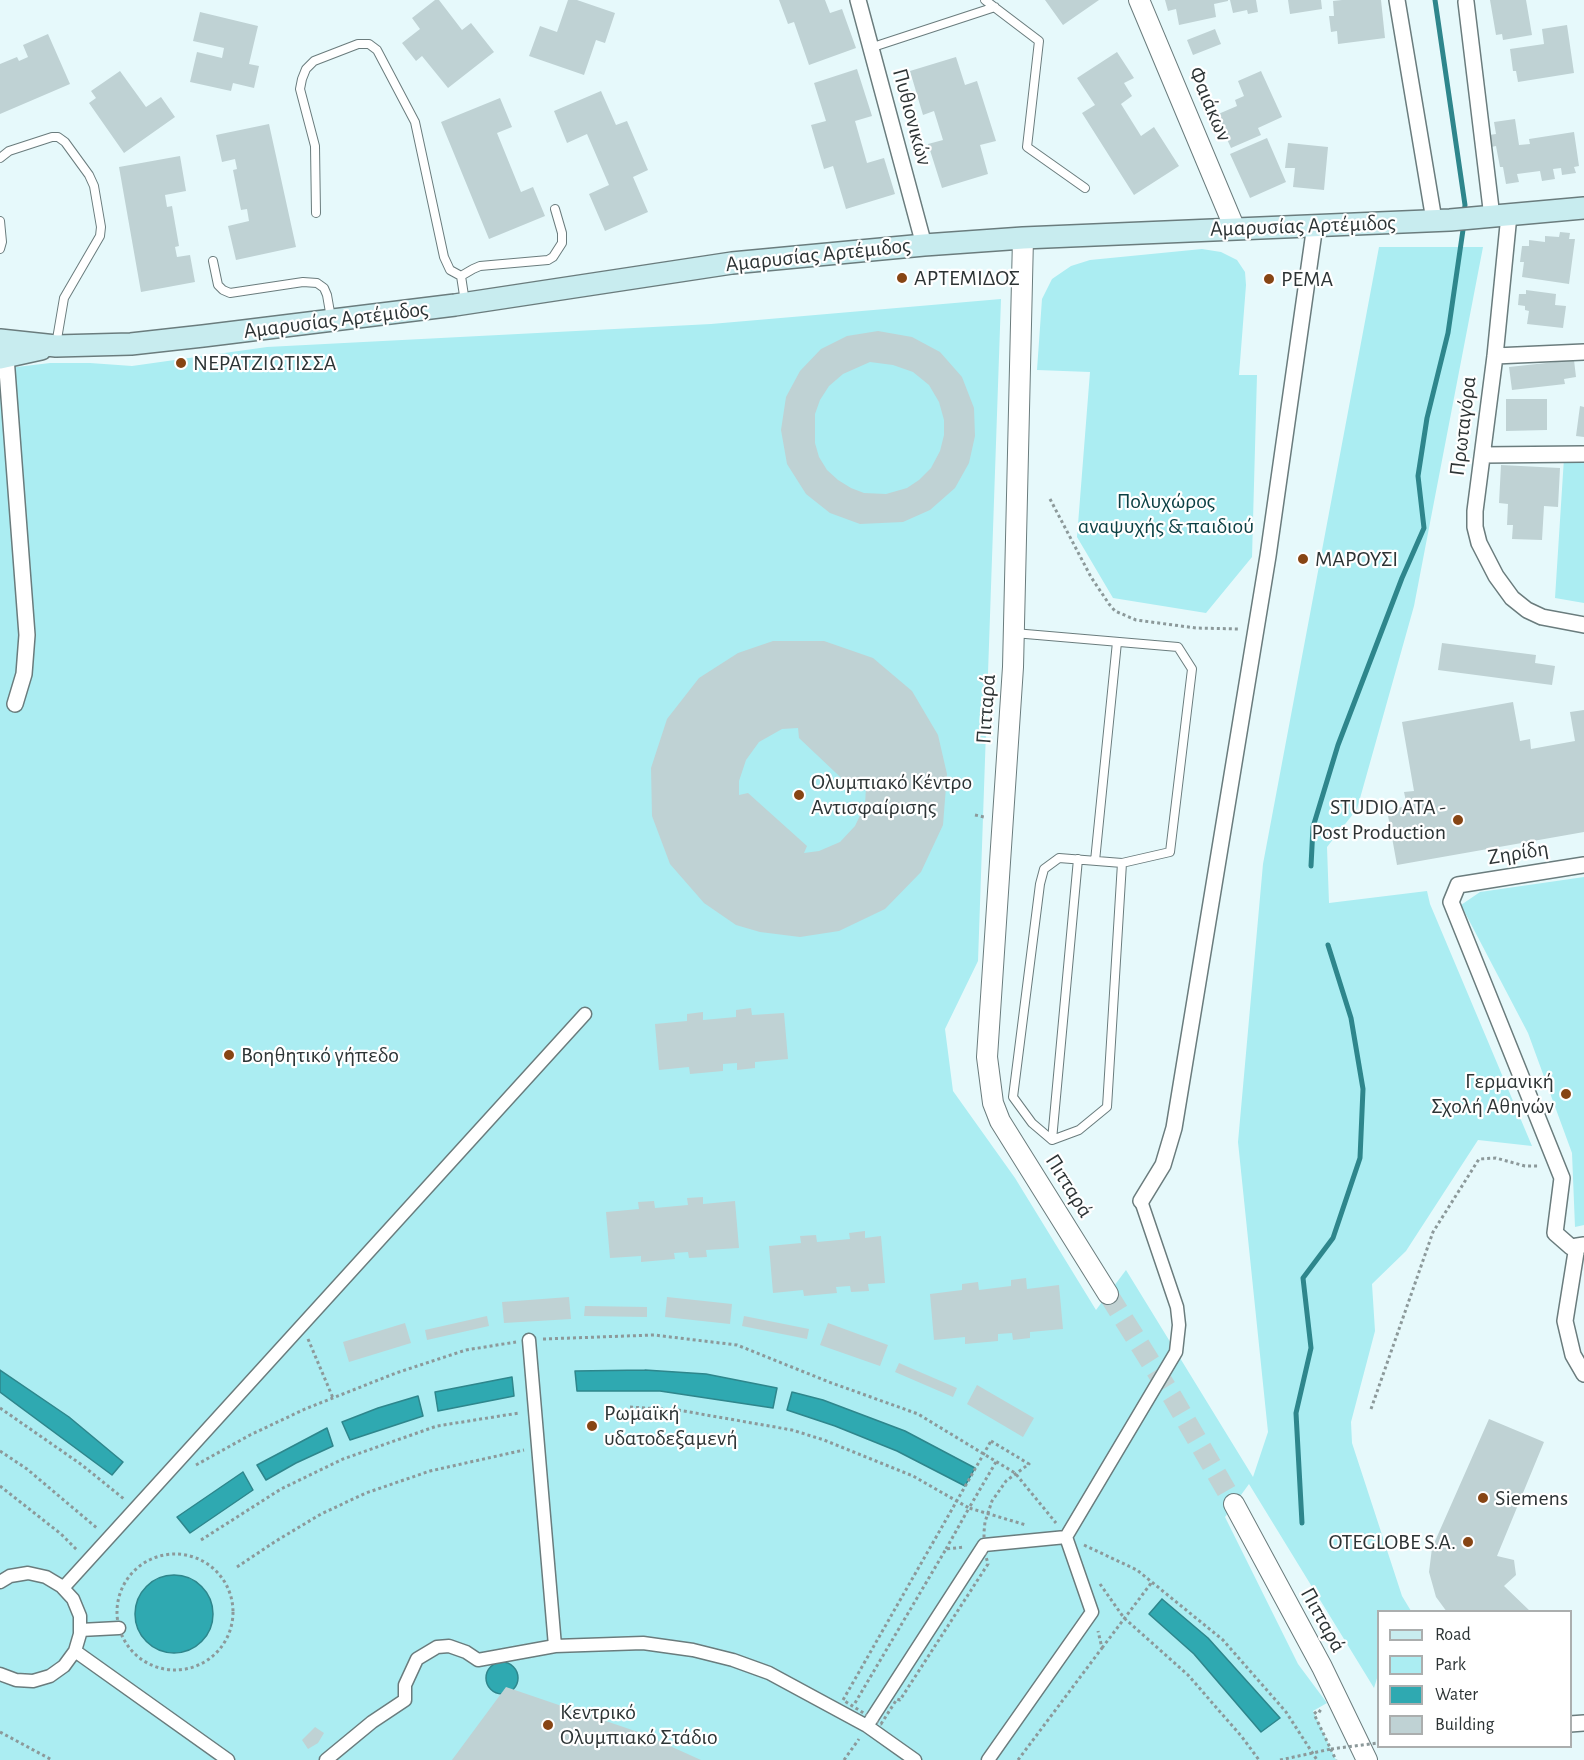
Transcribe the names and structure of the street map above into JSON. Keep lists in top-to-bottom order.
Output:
{
  "streets": {
    "main road": ["Αμαρυσίας Αρτέμιδος"],
    "street": [
      "Φαιάκων",
      "Πυθιονικών",
      "Πρωταγόρα",
      "Πιτταρά",
      "Ζηρίδη"
    ]
  },
  "crossings": [
    ["Φαιάκων", "Αμαρυσίας Αρτέμιδος"],
    ["Πυθιονικών", "Αμαρυσίας Αρτέμιδος"],
    ["Αμαρυσίας Αρτέμιδος", "Πρωταγόρα"],
    ["Αμαρυσίας Αρτέμιδος", "Πιτταρά"]
  ],
  "parks": ["Πολυχώρος αναψυχής & παιδιού"],
  "places": [
    "ΑΡΤΕΜΙΔΟΣ",
    "ΡΕΜΑ",
    "ΝΕΡΑΤΖΙΩΤΙΣΣΑ",
    "ΜΑΡΟΥΣΙ",
    "Ολυμπιακό Κέντρο Αντισφαίρισης",
    "STUDIO ATA - Post Production",
    "Βοηθητικό γήπεδο",
    "Γερμανική Σχολή Αθηνών",
    "Ρωμαϊκή υδατοδεξαμενή",
    "Siemens",
    "OTEGLOBE S.A.",
    "Κεντρικό Ολυμπιακό Στάδιο"
  ],
  "legend": [
    "Road",
    "Park",
    "Water",
    "Building"
  ]
}
